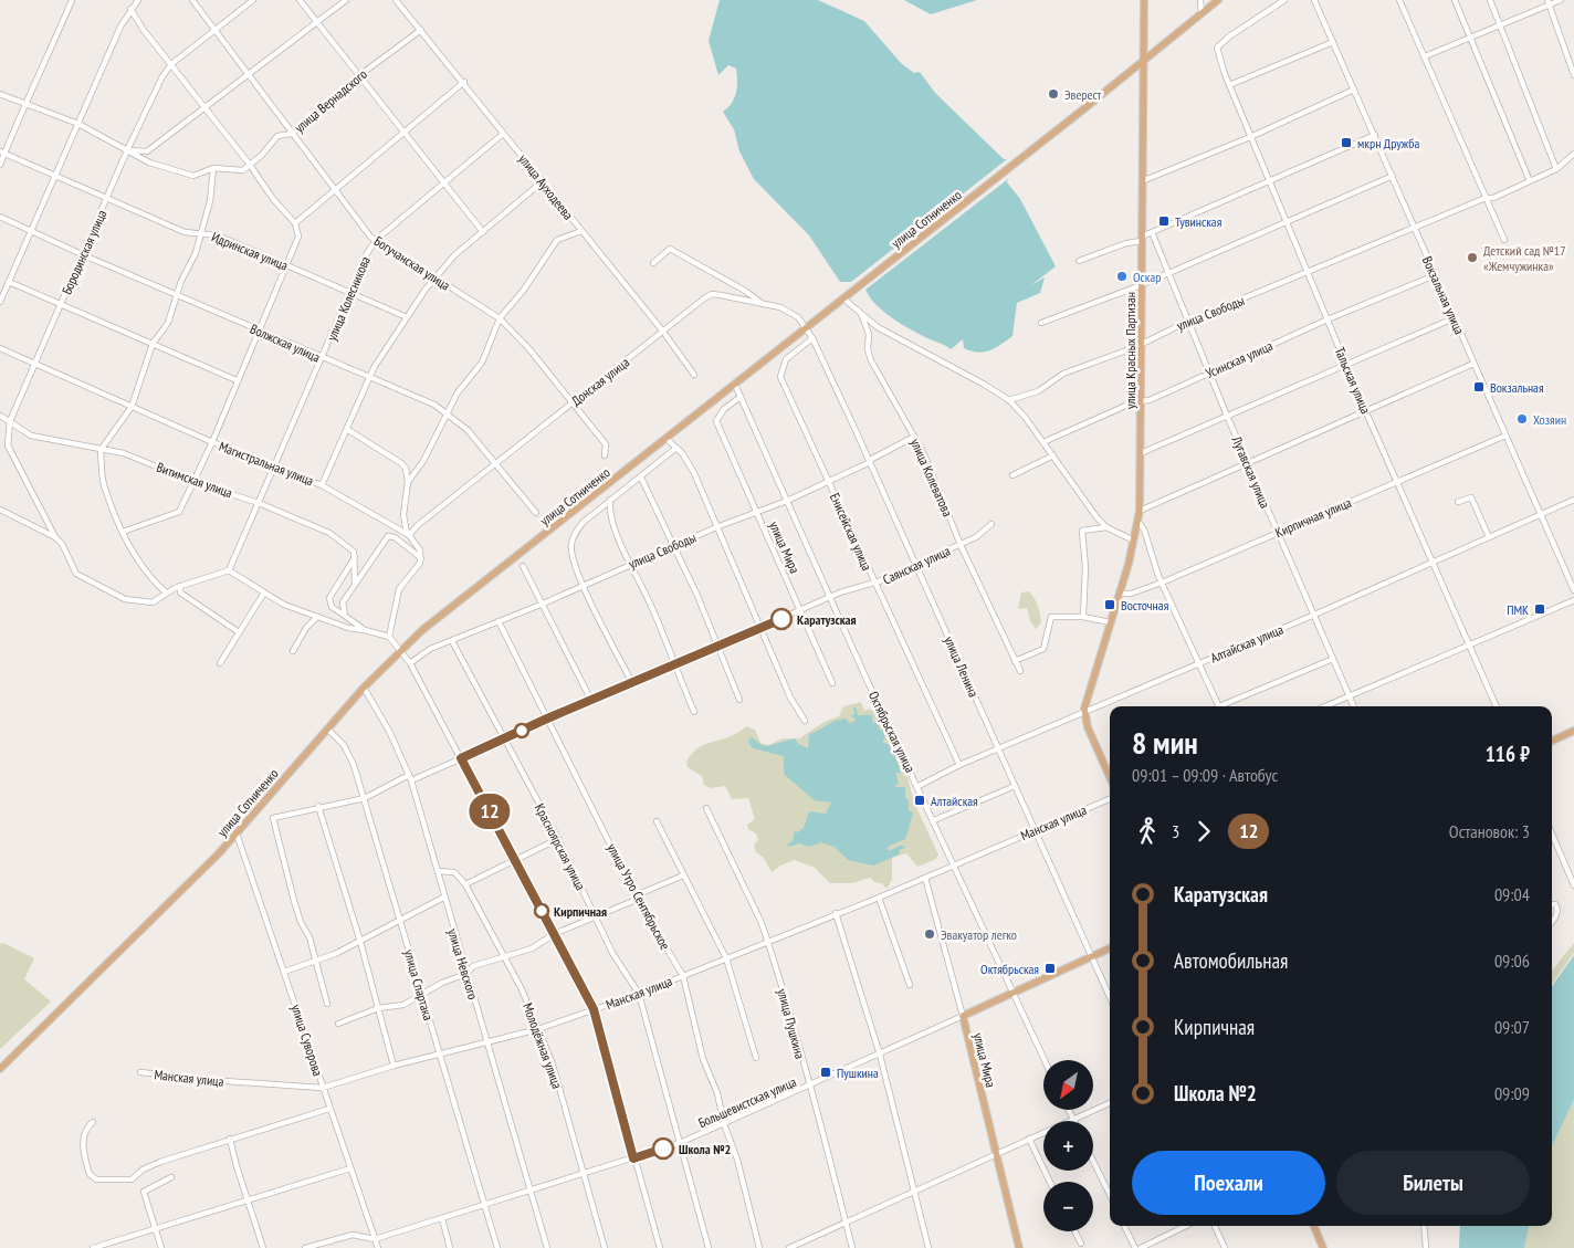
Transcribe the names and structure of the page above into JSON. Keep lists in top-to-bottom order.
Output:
{
  "streets": {
    "main road": [
      "улица Сотниченко",
      "улица Красных Партизан",
      "улица Мира",
      "Большевистская улица"
    ],
    "street": [
      "улица Вернадского",
      "улица Ауходеева",
      "Идринская улица",
      "Бородинская улица",
      "Богучанская улица",
      "Вокзальная улица",
      "улица Колесникова",
      "улица Свободы",
      "Волжская улица",
      "Усинская улица",
      "Тальская улица",
      "Донская улица",
      "Магистральная улица",
      "Лугавская улица",
      "улица Колеватова",
      "Витимская улица",
      "Кирпичная улица",
      "Енисейская улица",
      "Саянская улица",
      "Алтайская улица",
      "улица Ленина",
      "Октябрьская улица",
      "Манская улица",
      "Красноярская улица",
      "улица Утро Сентябрьское",
      "улица Невского",
      "улица Спартака",
      "улица Пушкина",
      "улица Суворова",
      "Молодёжная улица"
    ]
  },
  "crossings": [
    ["улица Вернадского", "улица Ауходеева"],
    ["улица Вернадского", "Богучанская улица"],
    ["улица Ауходеева", "улица Колесникова"],
    ["улица Ауходеева", "Донская улица"],
    ["улица Сотниченко", "улица Красных Партизан"],
    ["улица Сотниченко", "Донская улица"],
    ["улица Сотниченко", "улица Ленина"],
    ["улица Сотниченко", "Октябрьская улица"],
    ["улица Сотниченко", "улица Невского"],
    ["улица Сотниченко", "улица Спартака"],
    ["улица Сотниченко", "улица Суворова"],
    ["Идринская улица", "Бородинская улица"],
    ["Идринская улица", "улица Колесникова"],
    ["Бородинская улица", "Богучанская улица"],
    ["Бородинская улица", "улица Колесникова"],
    ["Бородинская улица", "Волжская улица"],
    ["Бородинская улица", "Магистральная улица"],
    ["Бородинская улица", "Витимская улица"],
    ["Богучанская улица", "улица Колесникова"],
    ["Богучанская улица", "Донская улица"],
    ["Вокзальная улица", "улица Свободы"],
    ["Вокзальная улица", "Усинская улица"],
    ["Вокзальная улица", "Кирпичная улица"],
    ["Вокзальная улица", "Алтайская улица"],
    ["улица Колесникова", "Волжская улица"],
    ["улица Колесникова", "Магистральная улица"],
    ["улица Колесникова", "Витимская улица"],
    ["улица Свободы", "улица Красных Партизан"],
    ["улица Свободы", "Тальская улица"],
    ["улица Свободы", "Лугавская улица"],
    ["улица Свободы", "улица Колеватова"],
    ["улица Свободы", "Енисейская улица"],
    ["улица Свободы", "улица Мира"],
    ["улица Свободы", "улица Ленина"],
    ["улица Свободы", "Октябрьская улица"],
    ["улица Свободы", "Красноярская улица"],
    ["улица Свободы", "улица Утро Сентябрьское"],
    ["Волжская улица", "Донская улица"],
    ["улица Красных Партизан", "Усинская улица"],
    ["улица Красных Партизан", "Кирпичная улица"],
    ["улица Красных Партизан", "Алтайская улица"],
    ["Усинская улица", "Тальская улица"],
    ["Усинская улица", "Лугавская улица"],
    ["Тальская улица", "Кирпичная улица"],
    ["Тальская улица", "Алтайская улица"],
    ["Донская улица", "Магистральная улица"],
    ["Донская улица", "улица Ленина"],
    ["Лугавская улица", "Кирпичная улица"],
    ["Лугавская улица", "Алтайская улица"],
    ["улица Колеватова", "Саянская улица"],
    ["Енисейская улица", "Саянская улица"],
    ["Енисейская улица", "Алтайская улица"],
    ["Енисейская улица", "улица Ленина"],
    ["улица Мира", "Саянская улица"],
    ["улица Мира", "Октябрьская улица"],
    ["улица Мира", "Манская улица"],
    ["улица Мира", "Большевистская улица"],
    ["Саянская улица", "улица Ленина"],
    ["Саянская улица", "Октябрьская улица"],
    ["Саянская улица", "Красноярская улица"],
    ["Саянская улица", "улица Утро Сентябрьское"],
    ["Саянская улица", "улица Невского"],
    ["Алтайская улица", "улица Ленина"],
    ["Алтайская улица", "Октябрьская улица"],
    ["улица Ленина", "Манская улица"],
    ["улица Ленина", "Большевистская улица"],
    ["Октябрьская улица", "Манская улица"],
    ["Октябрьская улица", "Большевистская улица"],
    ["Манская улица", "Красноярская улица"],
    ["Манская улица", "улица Утро Сентябрьское"],
    ["Манская улица", "улица Невского"],
    ["Манская улица", "улица Спартака"],
    ["Манская улица", "улица Пушкина"],
    ["Манская улица", "улица Суворова"],
    ["Манская улица", "Молодёжная улица"],
    ["Красноярская улица", "Большевистская улица"],
    ["улица Утро Сентябрьское", "Большевистская улица"],
    ["улица Невского", "Большевистская улица"],
    ["улица Спартака", "Большевистская улица"],
    ["улица Пушкина", "Большевистская улица"],
    ["улица Суворова", "Большевистская улица"],
    ["Молодёжная улица", "Большевистская улица"]
  ],
  "places": {
    "other": [
      "Эверест",
      "Детский сад №17 «Жемчужинка»",
      "Оскар",
      "Хозяин",
      "Каратузская",
      "Кирпичная",
      "Эвакуатор легко",
      "Школа №2"
    ],
    "transit": [
      "мкрн Дружба",
      "Тувинская",
      "Вокзальная",
      "Восточная",
      "ПМК",
      "Алтайская",
      "Октябрьская",
      "Пушкина"
    ]
  },
  "lines": ["bus line 12"],
  "north": "bottom left",
  "page": {
    "on_map": "12",
    "heading": ["8 мин", "09:01 – 09:09 · Автобус", "116 ₽"],
    "legs": ["3", "12", "Остановок: 3"],
    "list": [
      {
        "name": "Каратузская",
        "value": "09:04"
      },
      {
        "name": "Автомобильная",
        "value": "09:06"
      },
      {
        "name": "Кирпичная",
        "value": "09:07"
      },
      {
        "name": "Школа №2",
        "value": "09:09"
      }
    ],
    "map_buttons": ["+", "−"],
    "buttons": ["Поехали", "Билеты"]
  }
}
